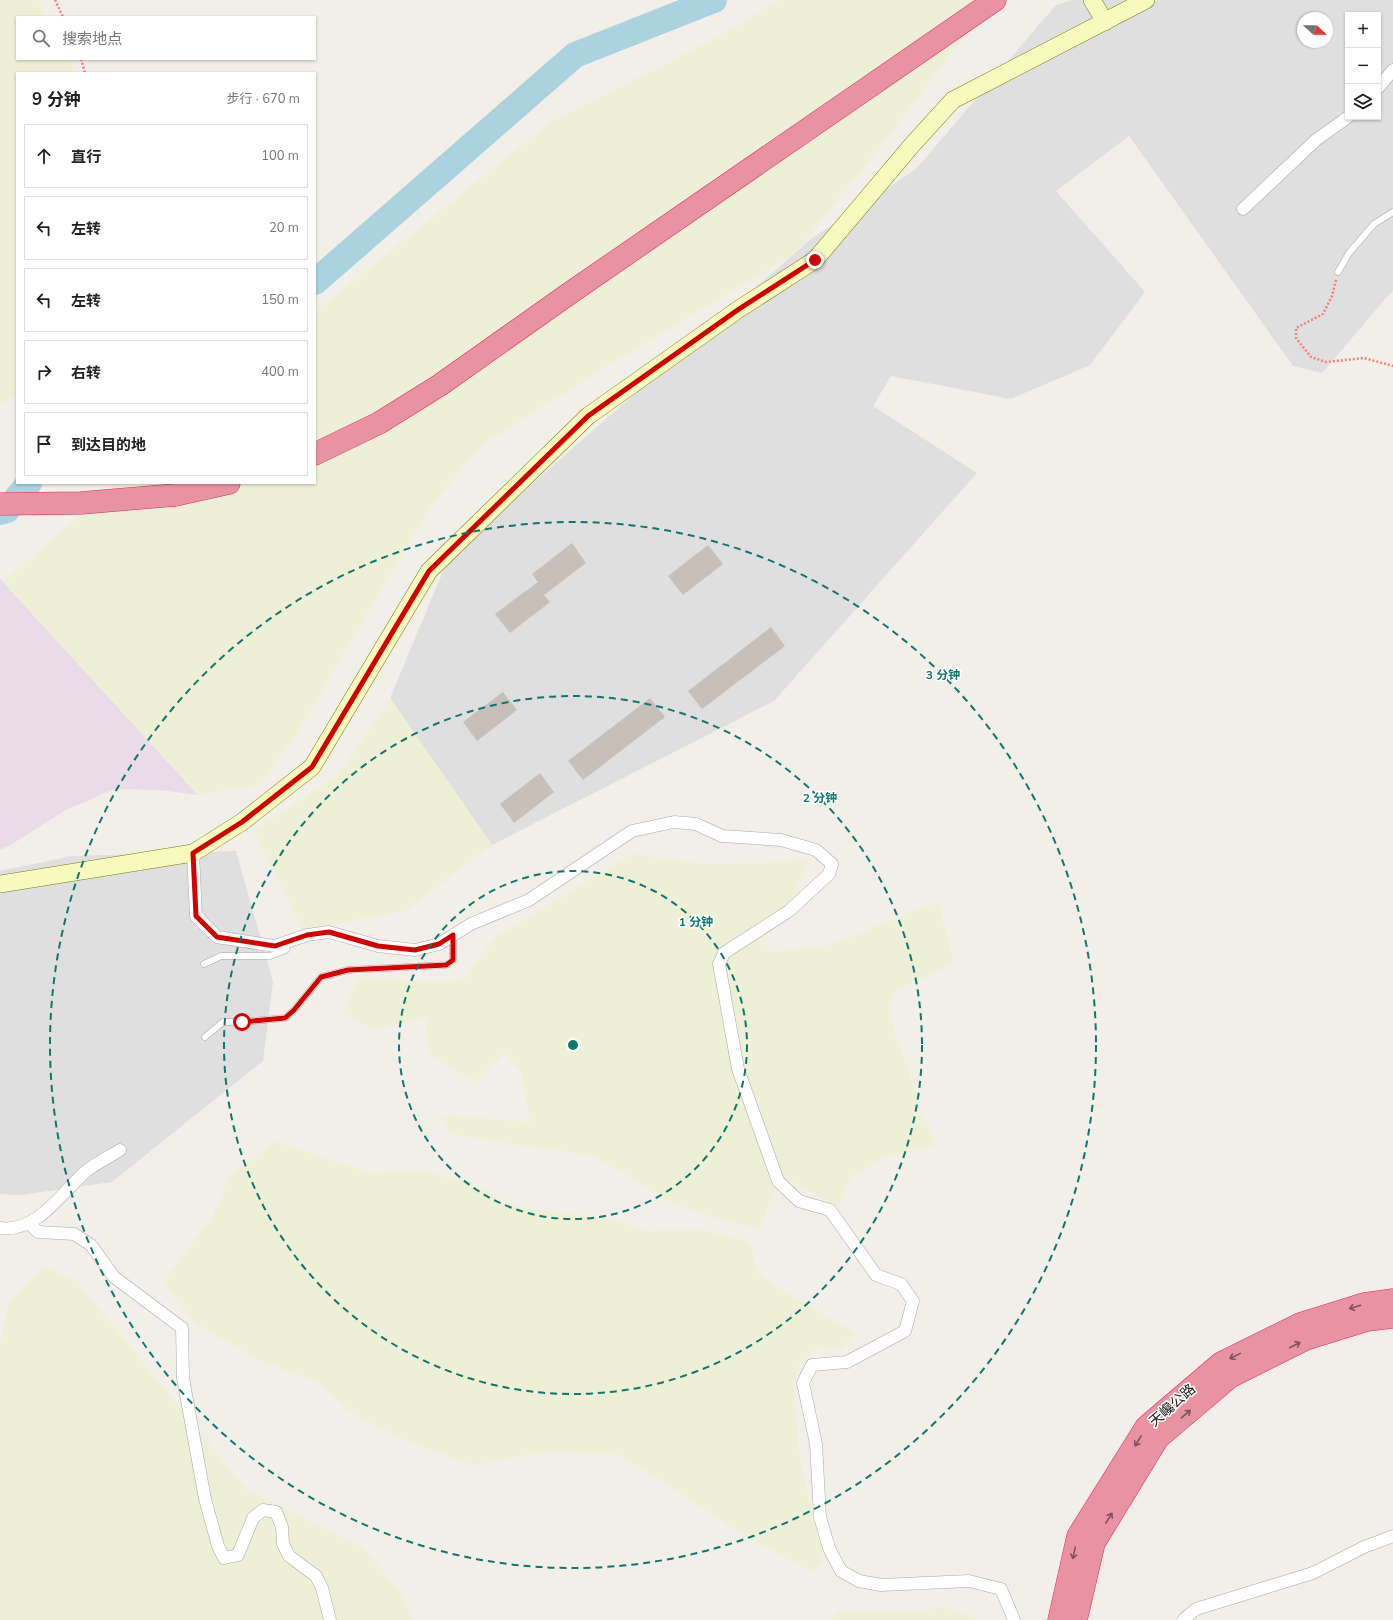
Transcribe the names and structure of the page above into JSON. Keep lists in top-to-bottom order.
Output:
{
  "streets": {
    "highway": ["天巉公路"]
  },
  "north": "right",
  "page": {
    "map_buttons": ["+", "−"],
    "search": "搜索地点",
    "heading": ["9 分钟", "步行 · 670 m"],
    "list": [
      ["直行", "100 m"],
      ["左转", "20 m"],
      ["左转", "150 m"],
      ["右转", "400 m"],
      "到达目的地"
    ]
  },
  "rings": ["3 分钟", "2 分钟", "1 分钟"]
}
